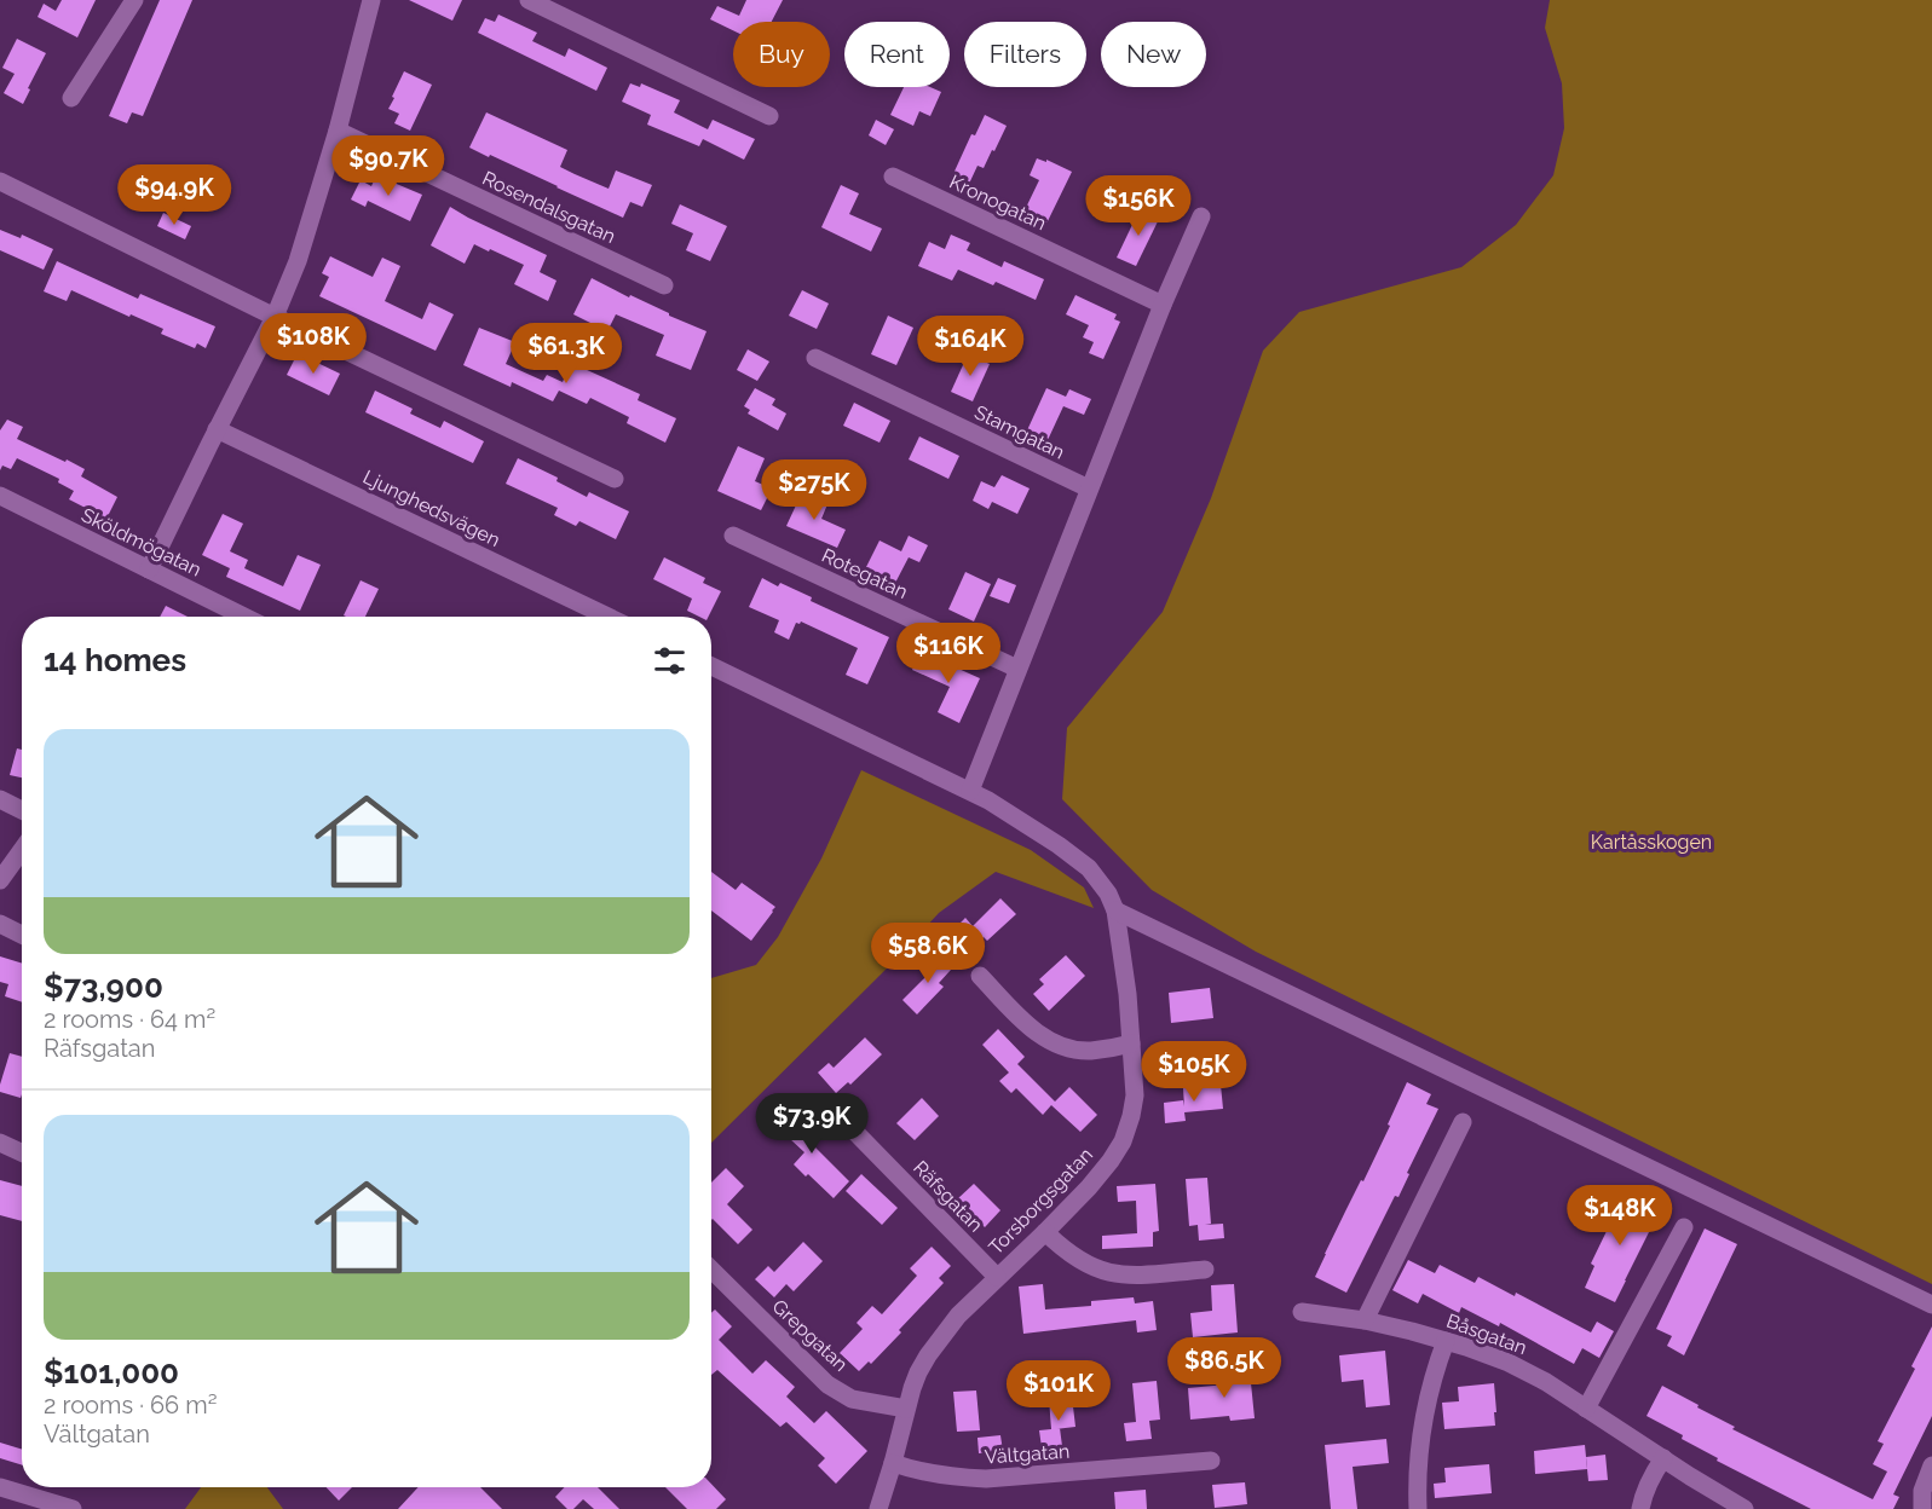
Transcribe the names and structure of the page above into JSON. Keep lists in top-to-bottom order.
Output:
{
  "streets": {
    "street": [
      "Kronogatan",
      "Rosendalsgatan",
      "Stamgatan",
      "Ljunghedsvägen",
      "Sköldmögatan",
      "Rotegatan",
      "Räfsgatan",
      "Torsborgsgatan",
      "Båsgatan",
      "Grepgatan",
      "Vältgatan"
    ]
  },
  "crossings": [
    ["Räfsgatan", "Torsborgsgatan"],
    ["Torsborgsgatan", "Grepgatan"],
    ["Torsborgsgatan", "Vältgatan"]
  ],
  "parks": ["Kartåsskogen"],
  "page": {
    "chip": [
      "Buy",
      "Rent",
      "Filters",
      "New"
    ],
    "price": [
      "$90.7K",
      "$94.9K",
      "$156K",
      "$108K",
      "$164K",
      "$61.3K",
      "$275K",
      "$116K",
      "$58.6K",
      "$105K",
      "$73.9K",
      "$148K",
      "$86.5K",
      "$101K"
    ],
    "heading": "14 homes",
    "list": [
      {
        "name": "$73,900",
        "note": "2 rooms · 64 m² · Räfsgatan"
      },
      {
        "name": "$101,000",
        "note": "2 rooms · 66 m² · Vältgatan"
      }
    ]
  }
}
